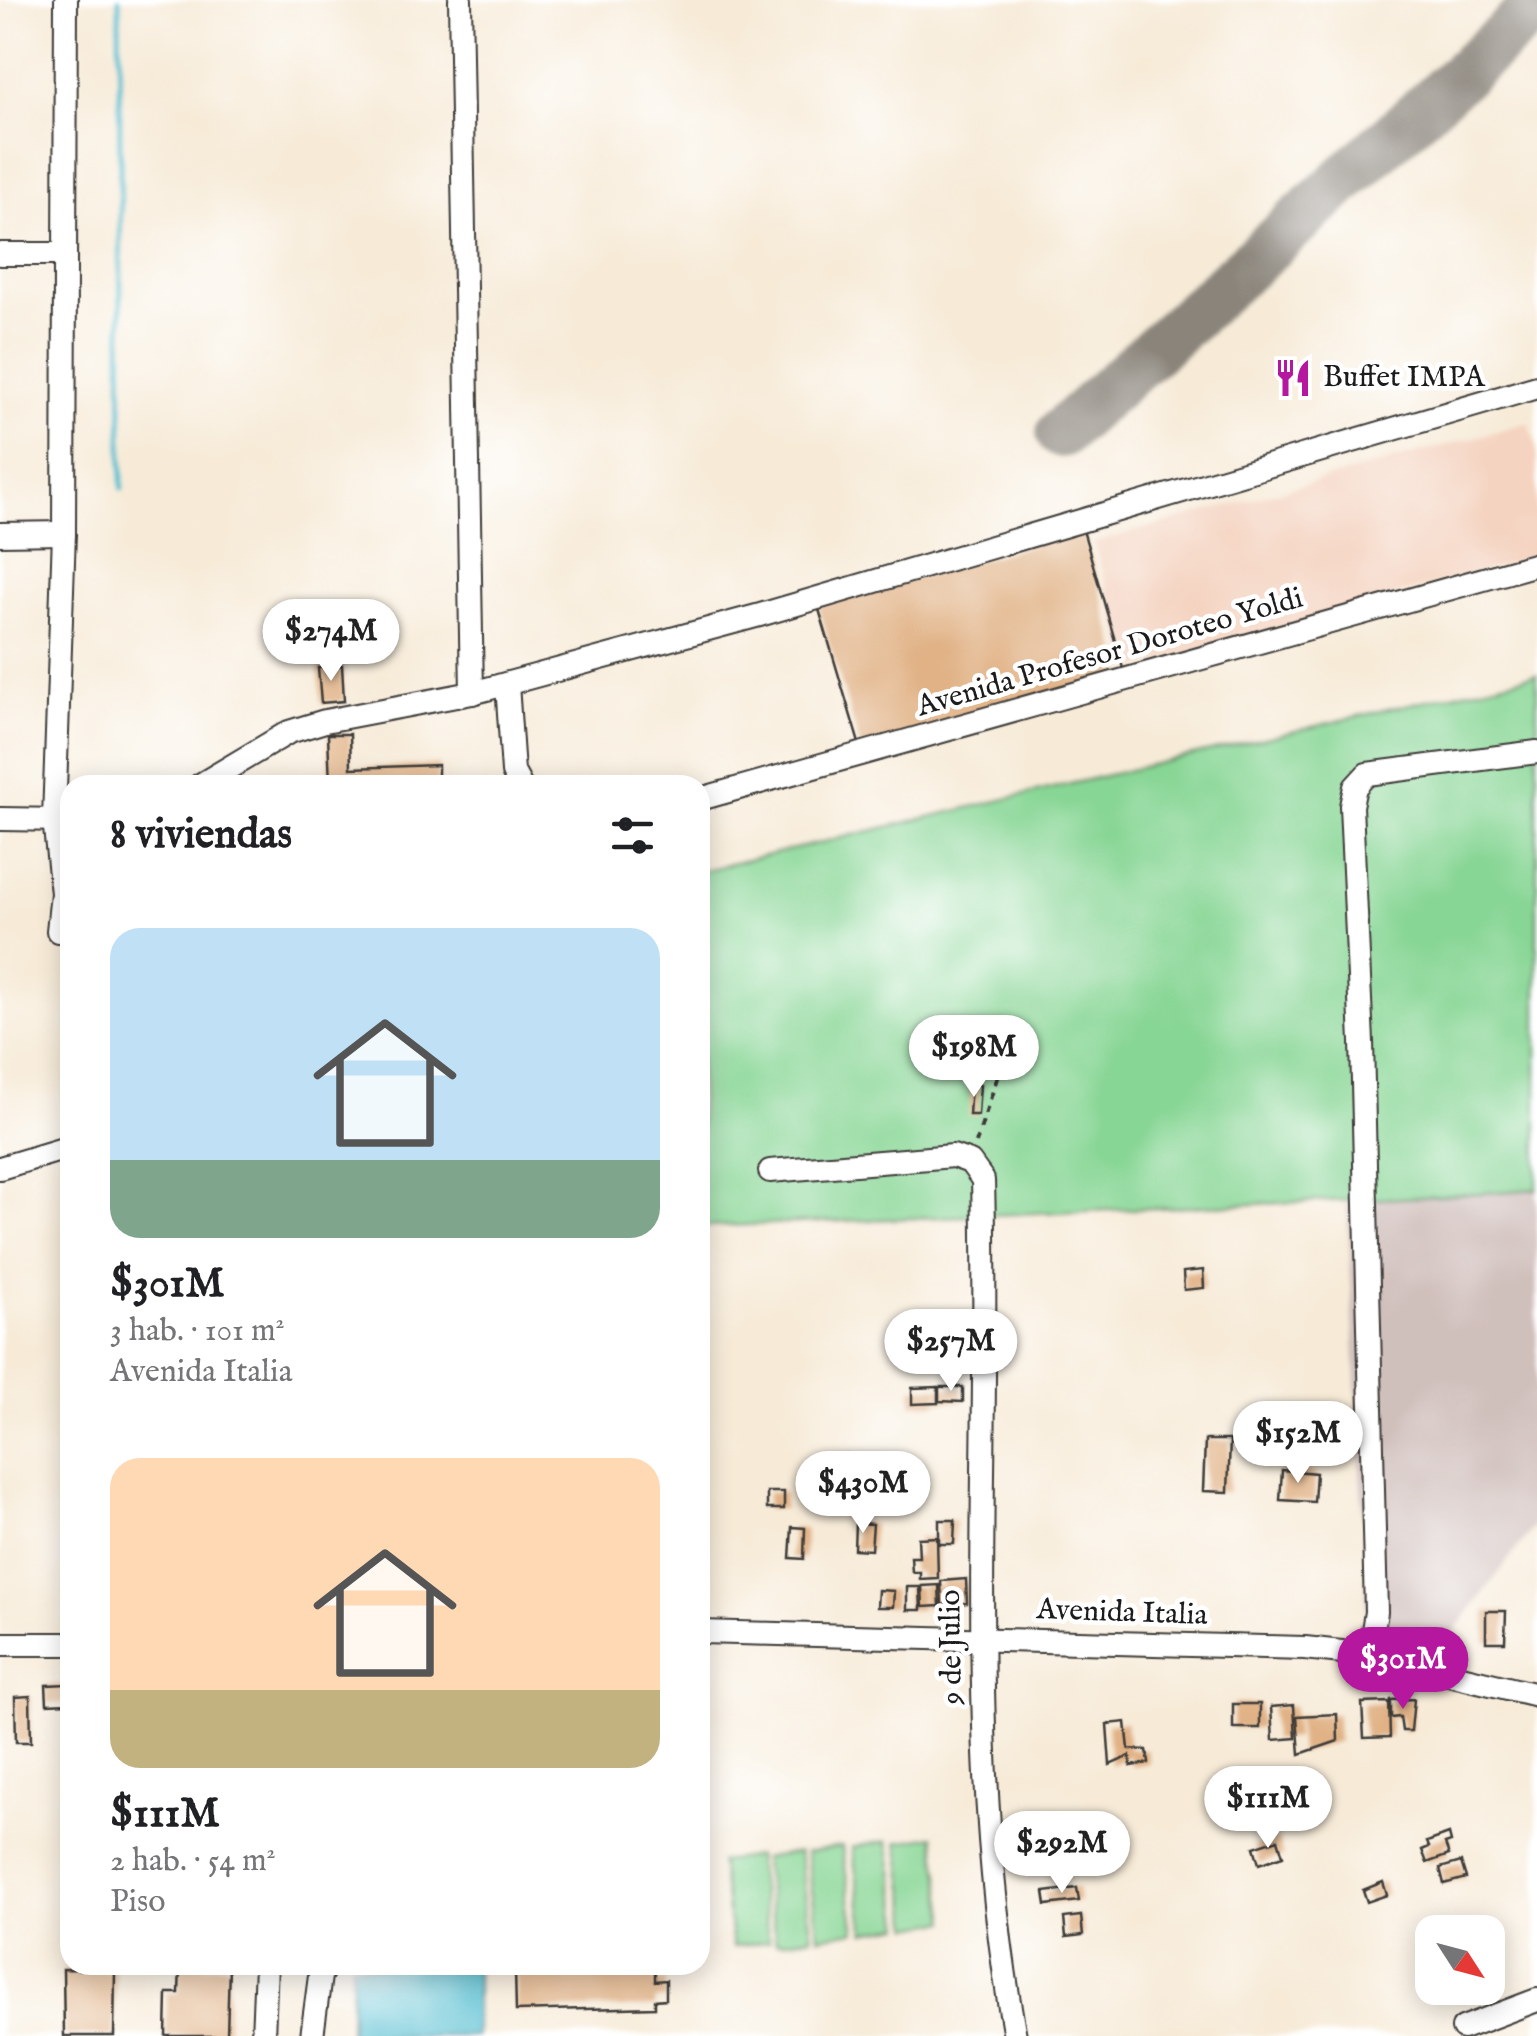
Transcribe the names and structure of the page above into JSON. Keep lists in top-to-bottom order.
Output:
{
  "streets": {
    "street": ["Avenida Profesor Doroteo Yoldi", "Avenida Italia", "9 de Julio"]
  },
  "crossings": [
    ["Avenida Italia", "9 de Julio"]
  ],
  "places": {
    "restaurant": ["Buffet IMPA"]
  },
  "north": "bottom right",
  "page": {
    "price": [
      "$274M",
      "$198M",
      "$257M",
      "$152M",
      "$430M",
      "$301M",
      "$111M",
      "$292M"
    ],
    "heading": "8 viviendas",
    "list": [
      {
        "name": "$301M",
        "note": "3 hab. · 101 m² · Avenida Italia"
      },
      {
        "name": "$111M",
        "note": "2 hab. · 54 m² · Piso"
      }
    ]
  }
}
